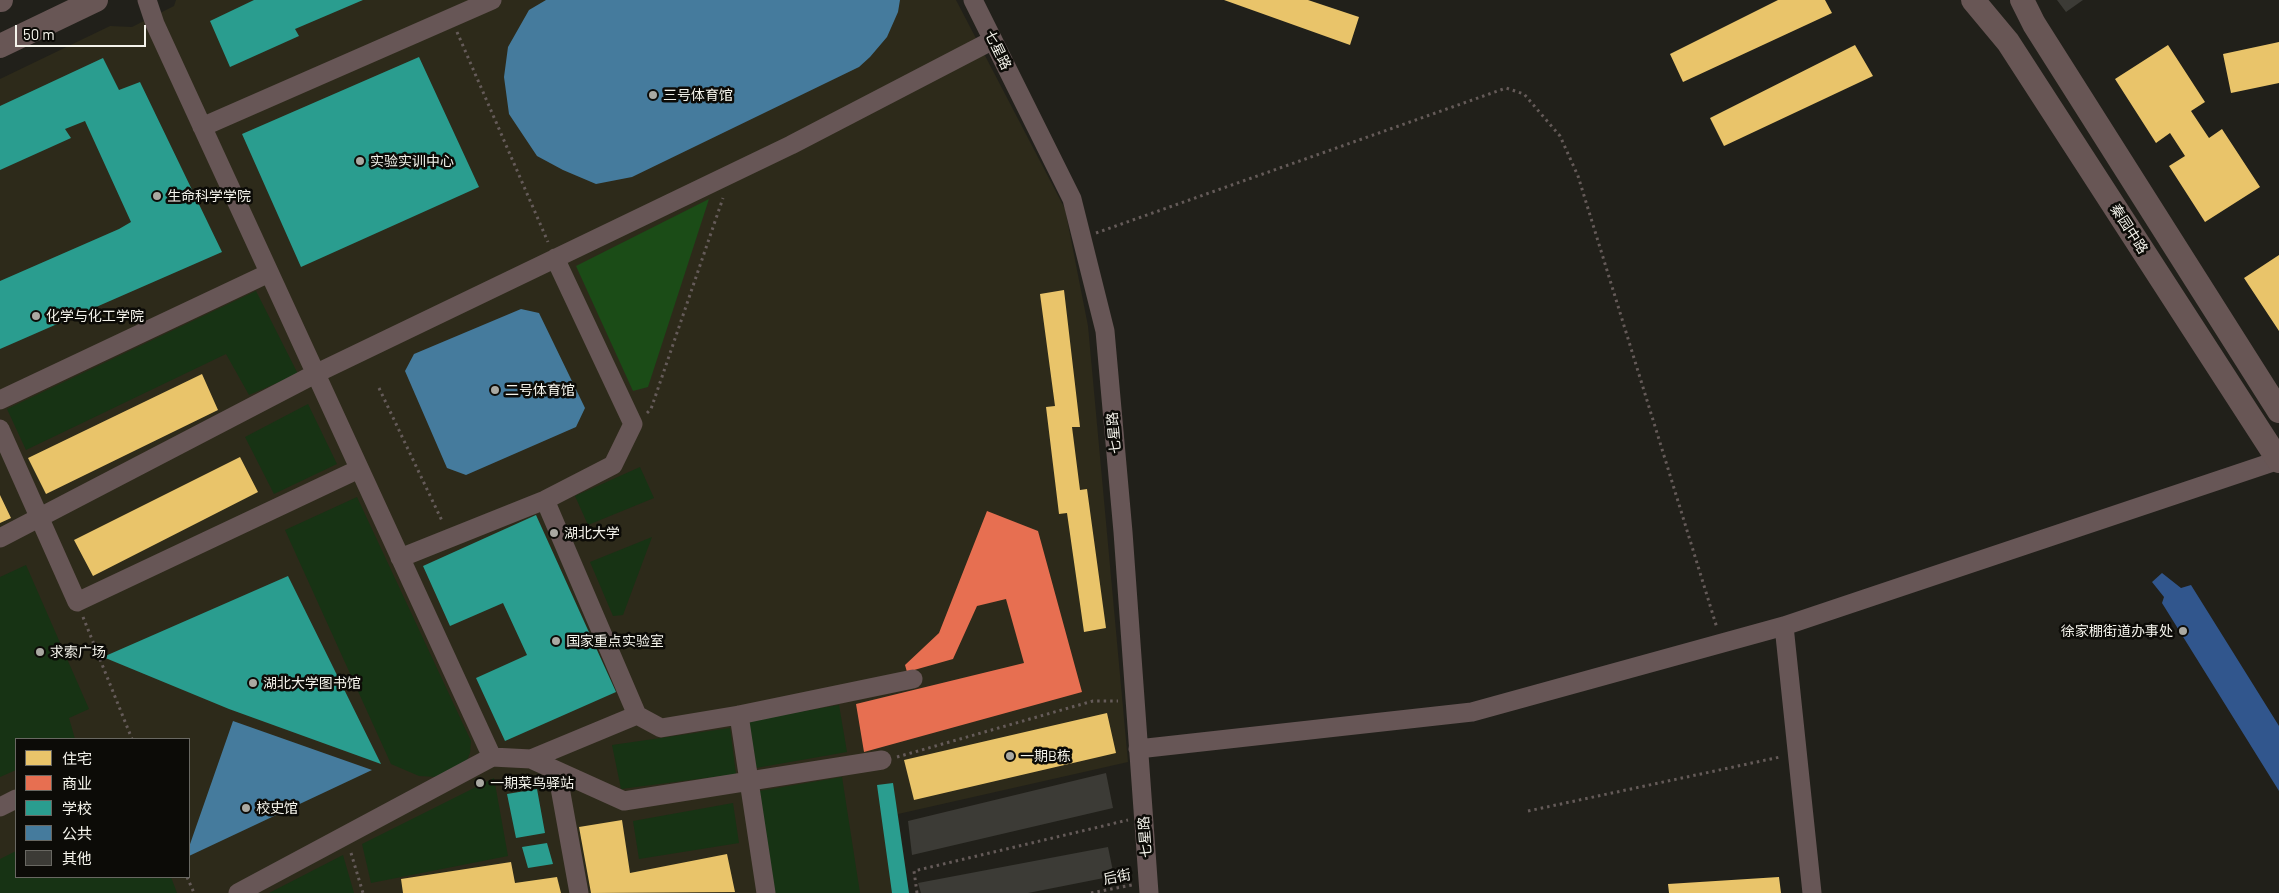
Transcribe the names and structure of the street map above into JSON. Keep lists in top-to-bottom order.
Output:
{
  "streets": {
    "main road": ["秦园中路"],
    "street": ["七星路"],
    "path": ["后街"]
  },
  "crossings": [
    ["七星路", "后街"]
  ],
  "places": [
    "三号体育馆",
    "实验实训中心",
    "生命科学学院",
    "化学与化工学院",
    "二号体育馆",
    "湖北大学",
    "徐家棚街道办事处",
    "国家重点实验室",
    "求索广场",
    "湖北大学图书馆",
    "一期B栋",
    "一期菜鸟驿站",
    "校史馆"
  ],
  "legend": [
    "住宅",
    "商业",
    "学校",
    "公共",
    "其他"
  ],
  "scale_bar": "50 m"
}
